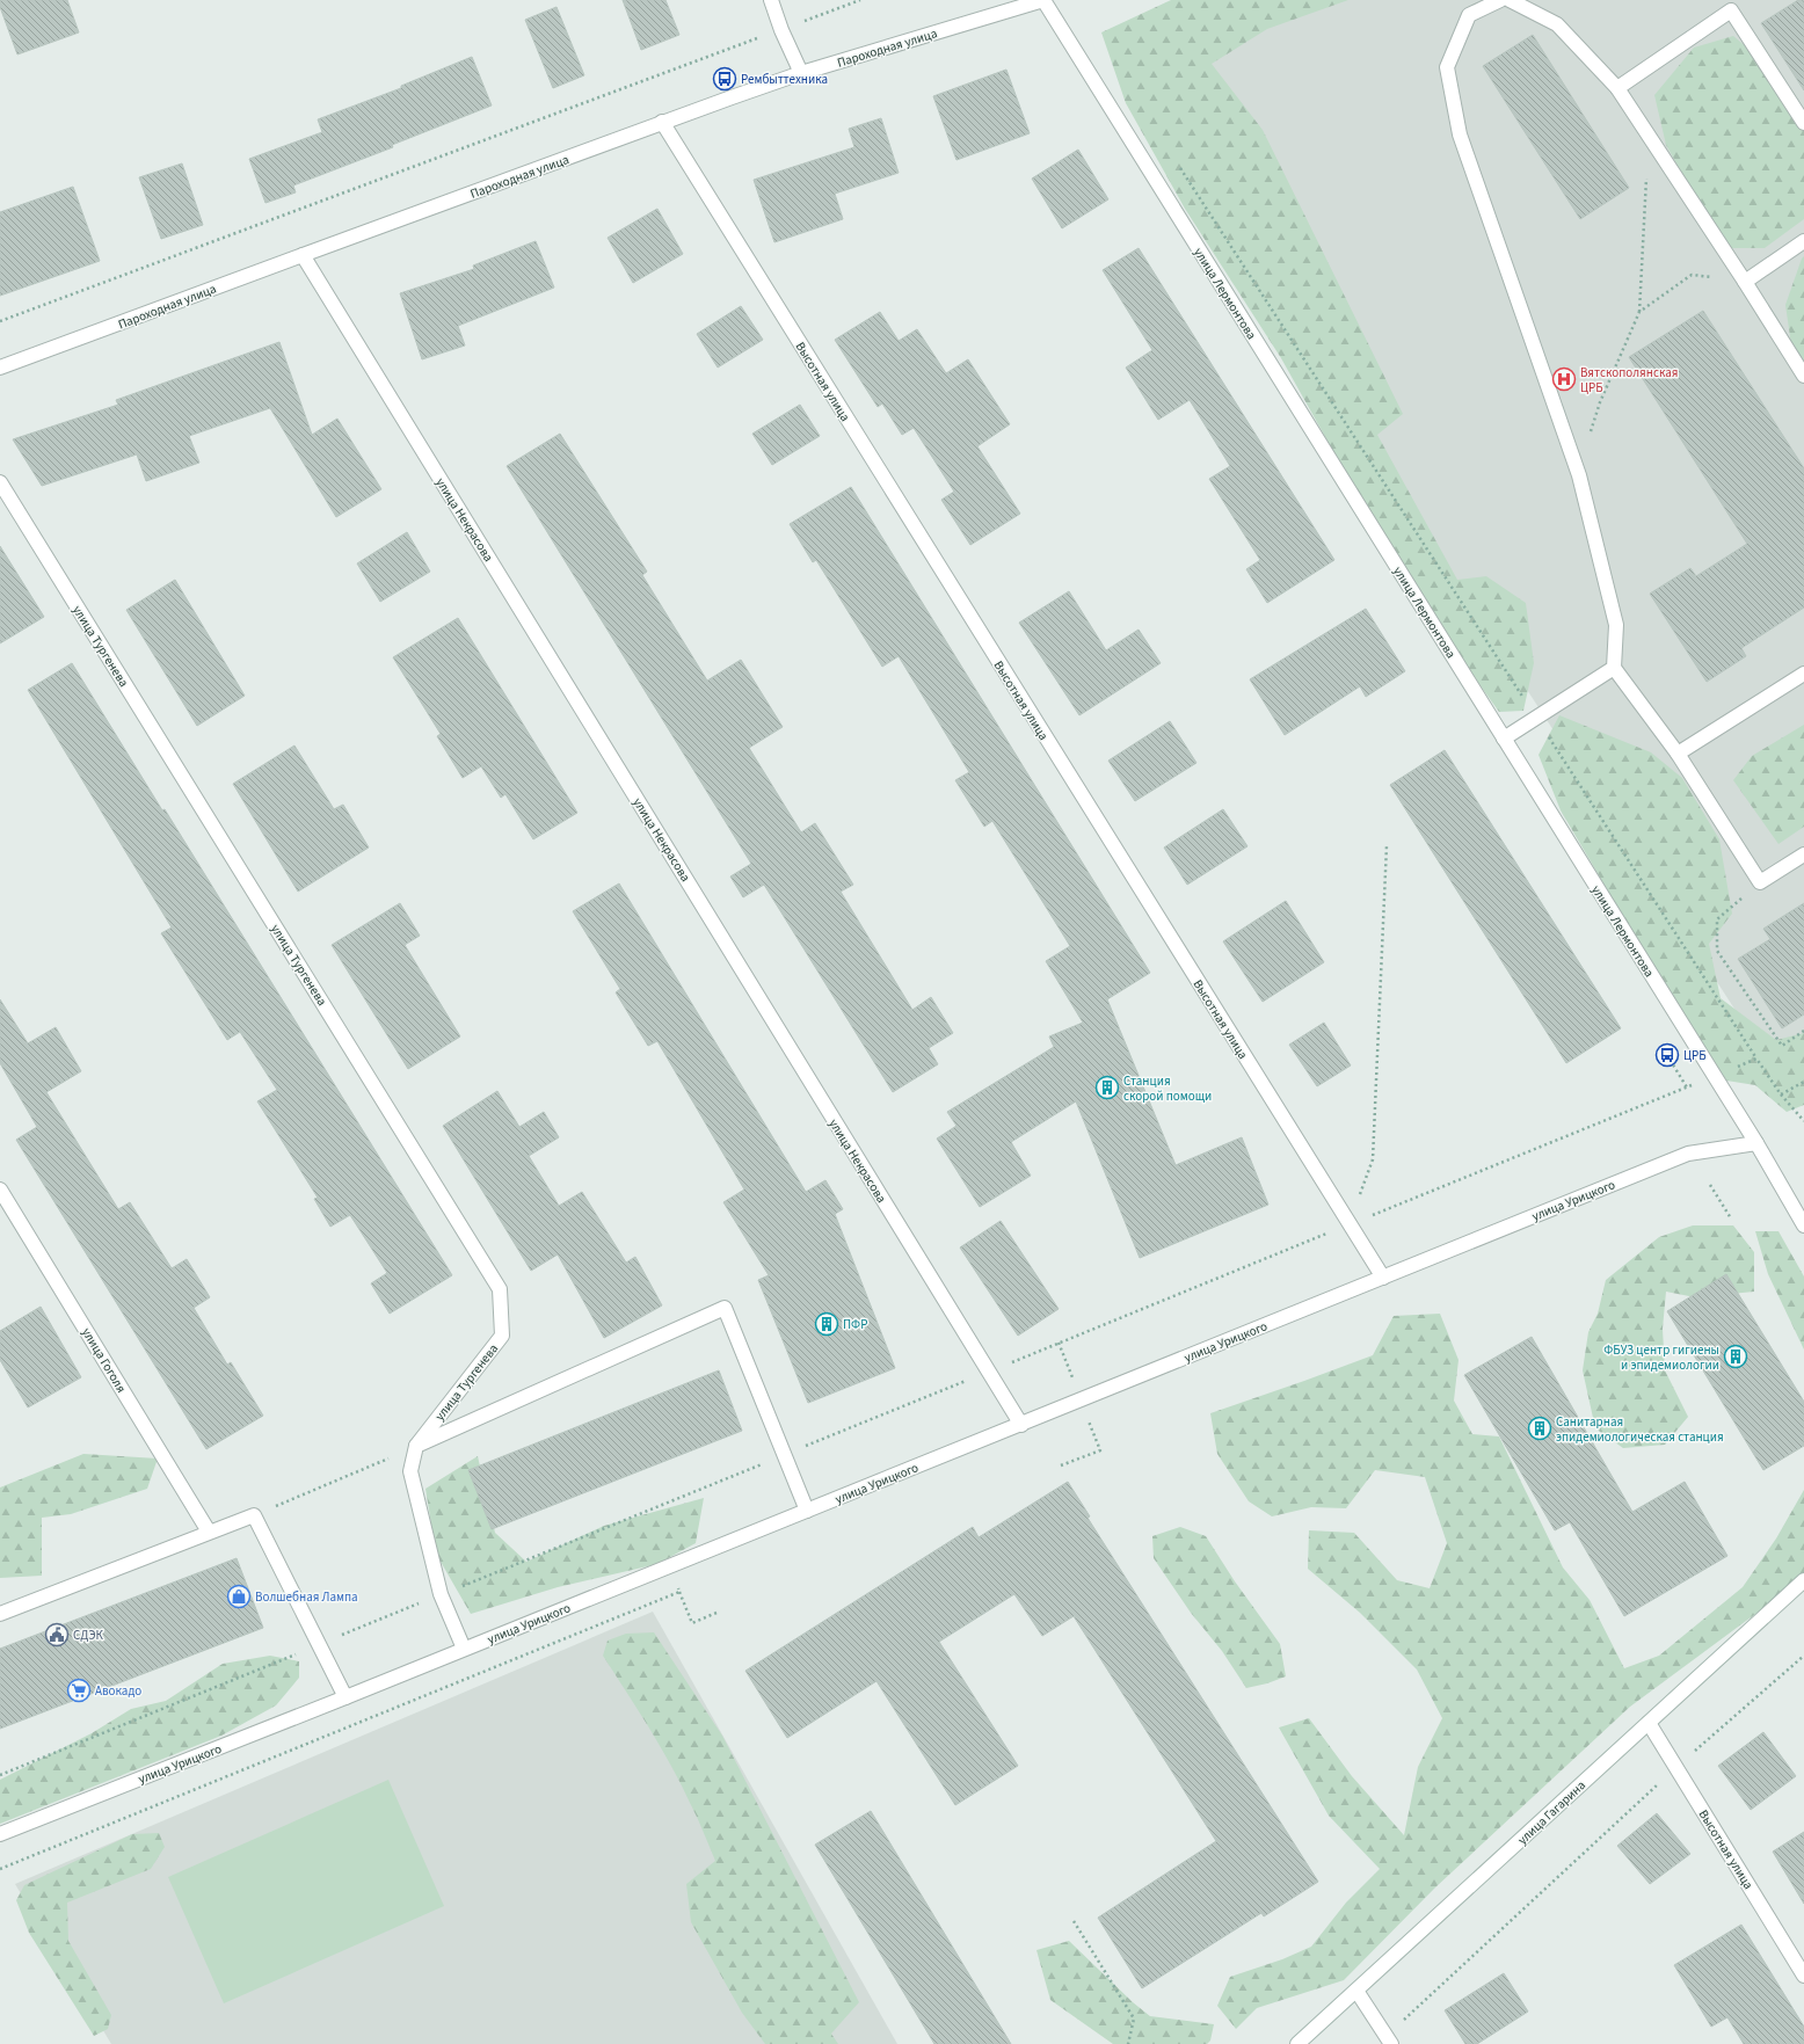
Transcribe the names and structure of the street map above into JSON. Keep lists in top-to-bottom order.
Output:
{
  "streets": {
    "street": [
      "Пароходная улица",
      "улица Лермонтова",
      "Высотная улица",
      "улица Некрасова",
      "улица Тургенева",
      "улица Урицкого",
      "улица Гоголя",
      "улица Гагарина"
    ]
  },
  "crossings": [
    ["Пароходная улица", "улица Лермонтова"],
    ["Пароходная улица", "Высотная улица"],
    ["Пароходная улица", "улица Некрасова"],
    ["улица Лермонтова", "улица Урицкого"],
    ["Высотная улица", "улица Урицкого"],
    ["Высотная улица", "улица Гагарина"],
    ["улица Некрасова", "улица Урицкого"]
  ],
  "places": {
    "bus stop": ["Рембыттехника", "ЦРБ"],
    "hospital": ["Вятскополянская ЦРБ"],
    "building": [
      "Станция скорой помощи",
      "ПФР",
      "ФБУЗ центр гигиены и эпидемиологии",
      "Санитарная эпидемиологическая станция"
    ],
    "shop": ["Волшебная Лампа"],
    "public building": ["СДЭК"],
    "supermarket": ["Авокадо"]
  }
}
